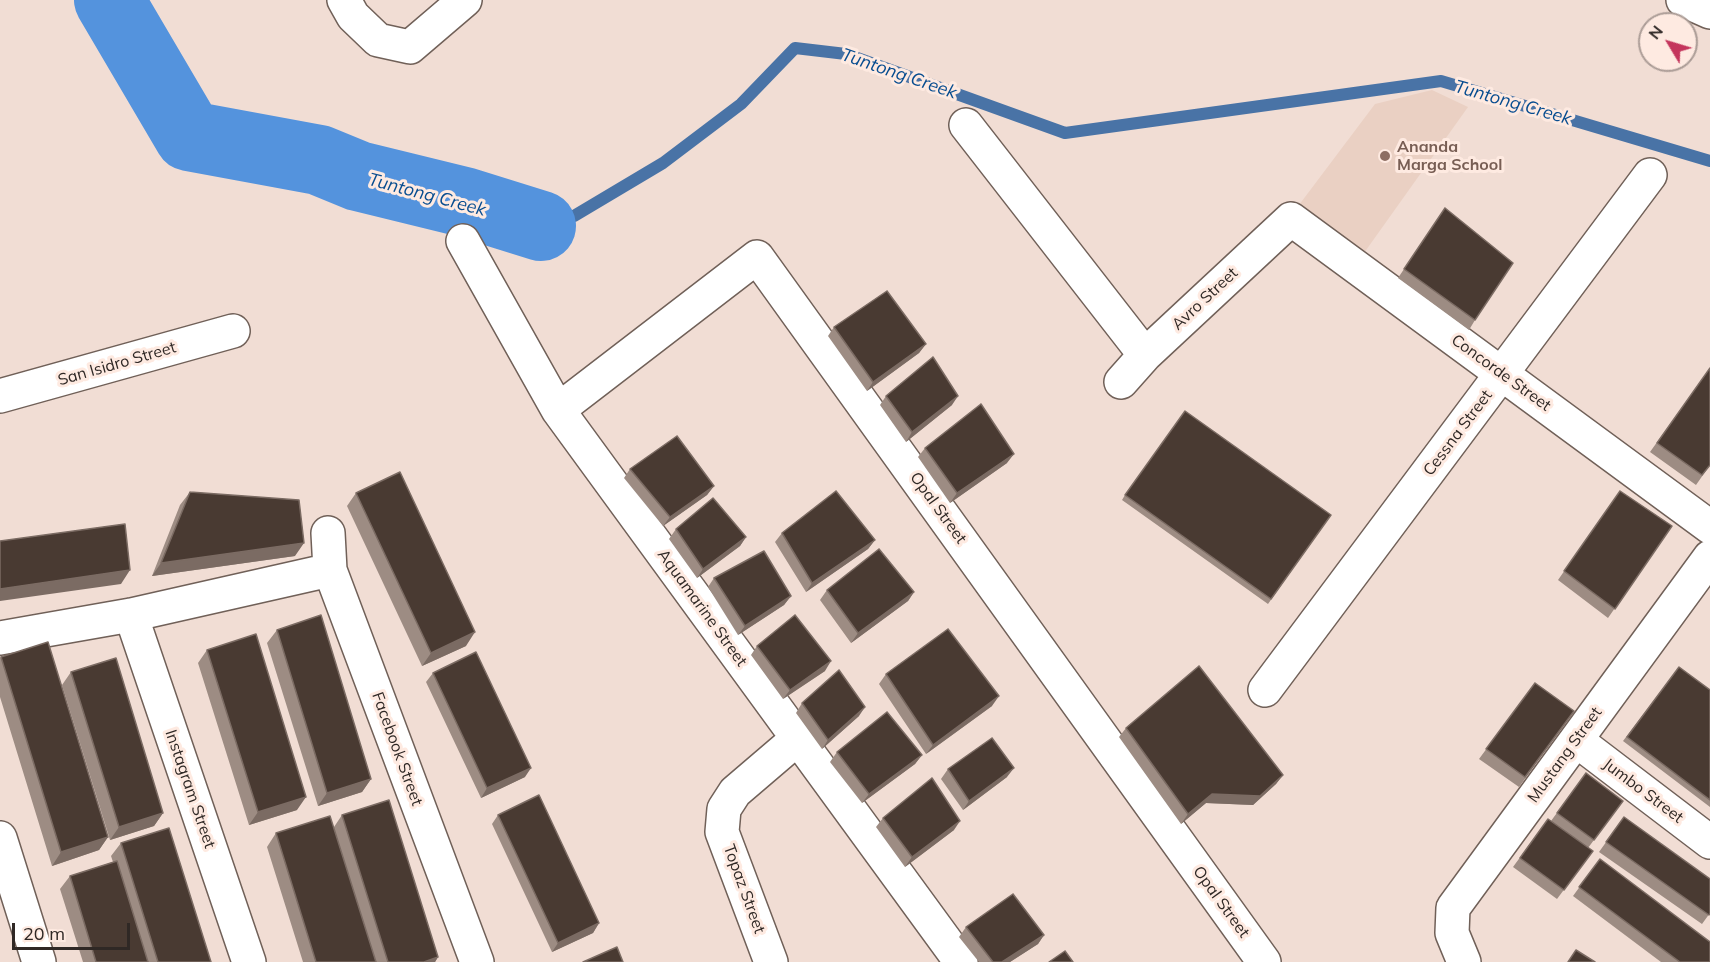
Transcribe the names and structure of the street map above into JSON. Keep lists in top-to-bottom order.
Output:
{
  "streets": {
    "street": [
      "Avro Street",
      "San Isidro Street",
      "Concorde Street",
      "Cessna Street",
      "Opal Street",
      "Aquamarine Street",
      "Facebook Street",
      "Mustang Street",
      "Instagram Street",
      "Jumbo Street",
      "Topaz Street"
    ]
  },
  "crossings": [
    ["Avro Street", "Concorde Street"],
    ["Concorde Street", "Cessna Street"],
    ["Opal Street", "Aquamarine Street"],
    ["Aquamarine Street", "Topaz Street"],
    ["Mustang Street", "Jumbo Street"]
  ],
  "water": ["Tuntong Creek"],
  "places": ["Ananda Marga School"],
  "scale_bar": "20 m",
  "north": "top left"
}
